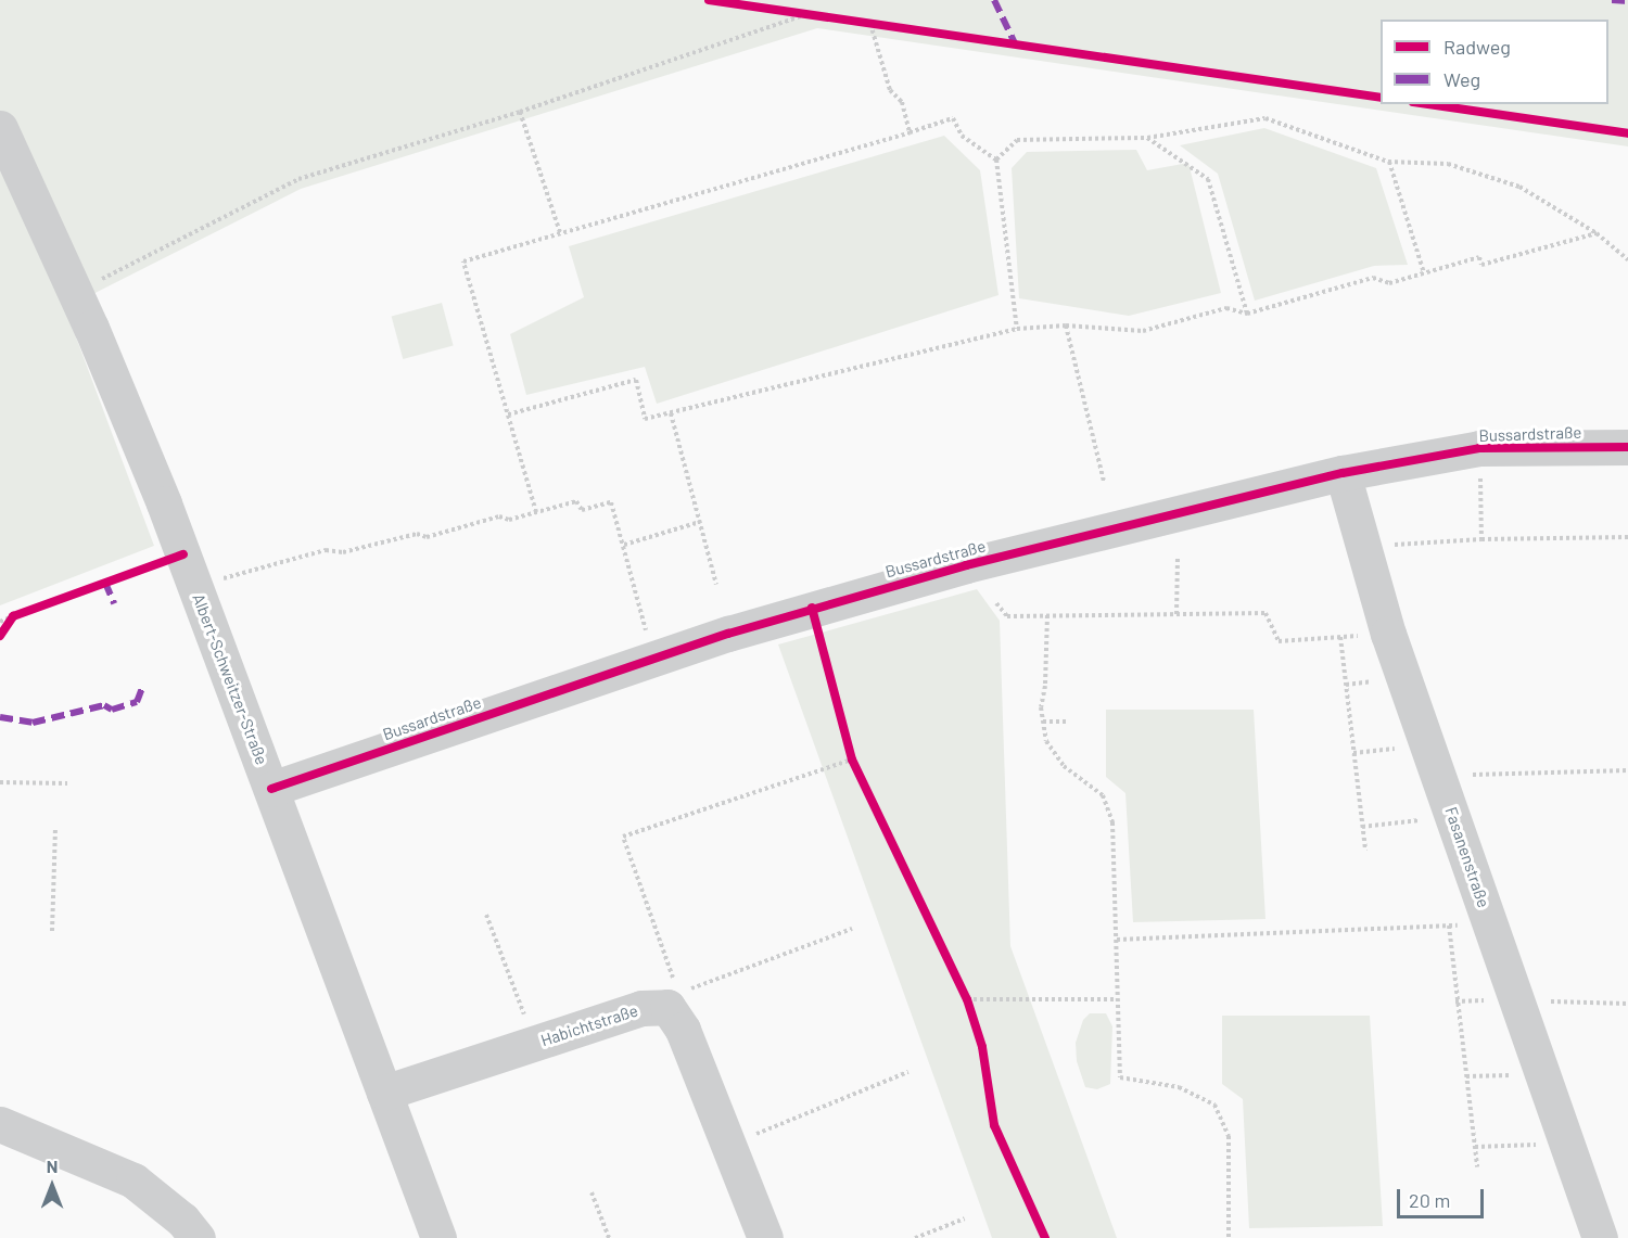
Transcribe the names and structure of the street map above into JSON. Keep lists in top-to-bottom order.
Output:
{
  "streets": {
    "street": [
      "Bussardstraße",
      "Albert-Schweitzer-Straße",
      "Fasanenstraße",
      "Habichtstraße"
    ]
  },
  "crossings": [
    ["Bussardstraße", "Albert-Schweitzer-Straße"],
    ["Bussardstraße", "Fasanenstraße"],
    ["Albert-Schweitzer-Straße", "Habichtstraße"]
  ],
  "legend": ["Radweg", "Weg"],
  "scale_bar": "20 m",
  "north": "top"
}
